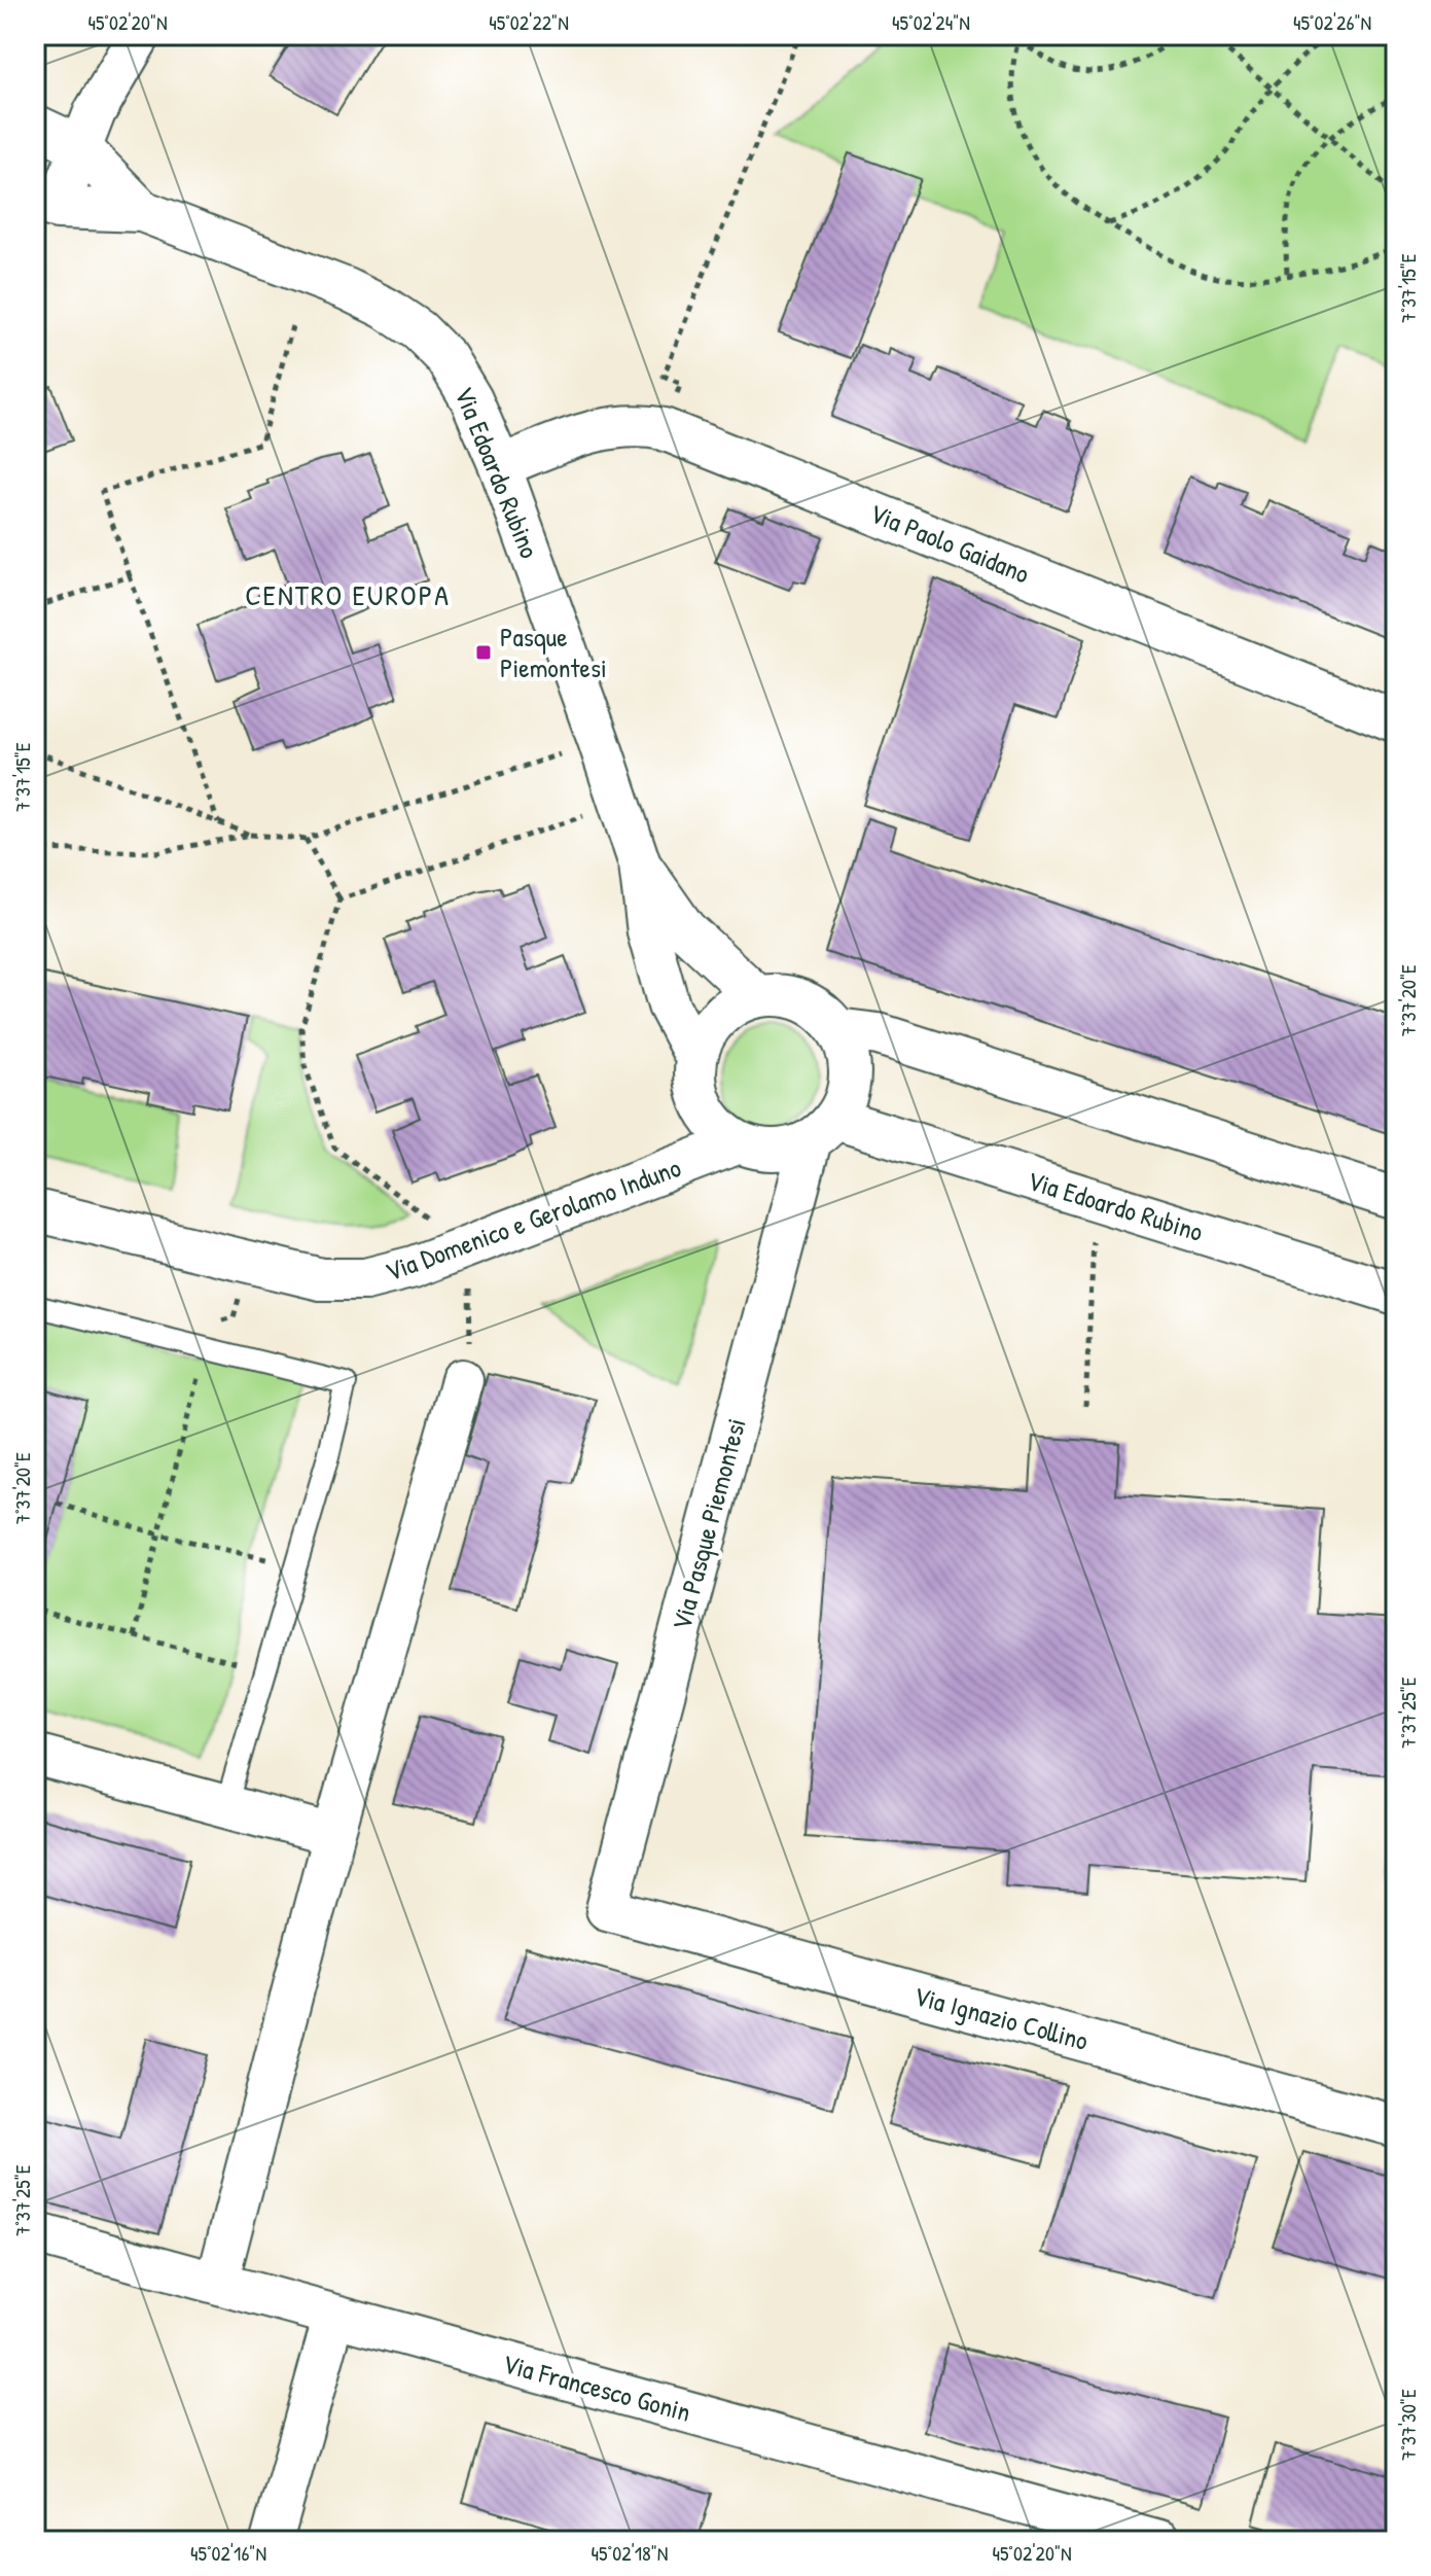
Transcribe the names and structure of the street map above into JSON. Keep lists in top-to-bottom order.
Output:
{
  "streets": {
    "street": [
      "Via Edoardo Rubino",
      "Via Paolo Gaidano",
      "Via Domenico e Gerolamo Induno",
      "Via Pasque Piemontesi",
      "Via Ignazio Collino",
      "Via Francesco Gonin"
    ]
  },
  "crossings": [
    ["Via Edoardo Rubino", "Via Paolo Gaidano"],
    ["Via Edoardo Rubino", "Via Domenico e Gerolamo Induno"],
    ["Via Edoardo Rubino", "Via Pasque Piemontesi"],
    ["Via Domenico e Gerolamo Induno", "Via Pasque Piemontesi"],
    ["Via Pasque Piemontesi", "Via Ignazio Collino"]
  ],
  "districts": ["CENTRO EUROPA"],
  "places": {
    "transit": ["Pasque Piemontesi"]
  },
  "coordinates": [
    "45°02'20\"N",
    "45°02'22\"N",
    "45°02'24\"N",
    "45°02'26\"N",
    "7°37'15\"E",
    "7°37'20\"E",
    "7°37'25\"E",
    "7°37'30\"E",
    "45°02'16\"N",
    "45°02'18\"N"
  ]
}
